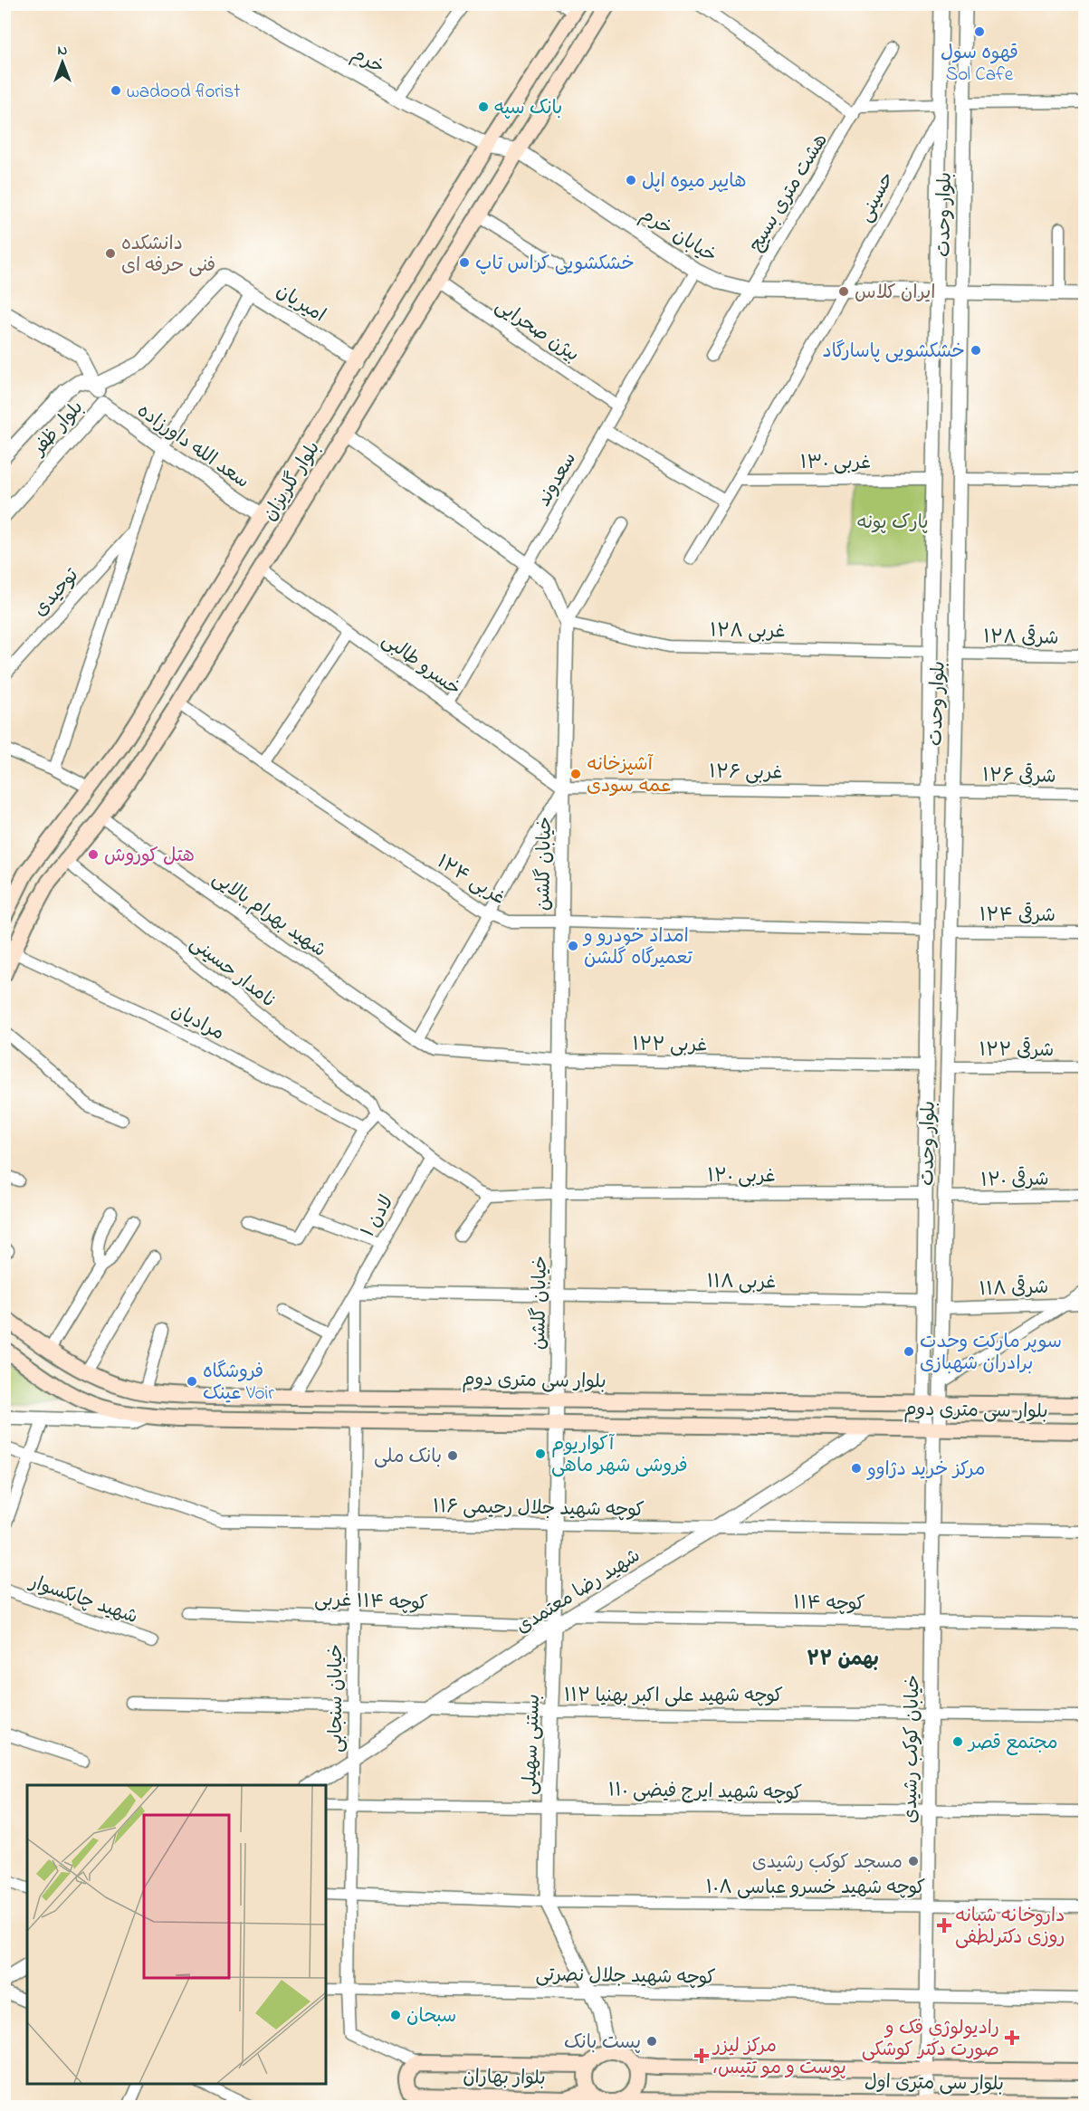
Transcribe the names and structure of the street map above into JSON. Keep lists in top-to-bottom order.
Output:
{
  "streets": {
    "main road": [
      "بلوار گلریزان",
      "بلوار سی متری دوم",
      "بلوار بهاران",
      "بلوار سی متری اول"
    ],
    "street": [
      "خرم",
      "هشت متری بسیج",
      "حسینی",
      "بلوار وحدت",
      "خیابان خرم",
      "امیریان",
      "بیژن صحرایی",
      "بلوار ظفر",
      "سعد الله داورزاده",
      "۱۳۰ غربی",
      "سعدوند",
      "توحیدی",
      "۱۲۸ غربی",
      "۱۲۸ شرقی",
      "خسرو طالبی",
      "۱۲۶ غربی",
      "۱۲۶ شرقی",
      "خیابان گلشن",
      "۱۲۴ غربی",
      "شهید بهرام بالایی",
      "۱۲۴ شرقی",
      "نامدار حسینی",
      "مرادیان",
      "۱۲۲ غربی",
      "۱۲۲ شرقی",
      "۱۲۰ غربی",
      "۱۲۰ شرقی",
      "لادن ۱",
      "۱۱۸ غربی",
      "۱۱۸ شرقی",
      "کوچه شهید جلال رحیمی ۱۱۶",
      "شهید رضا معتمدی",
      "شهید چابکسوار",
      "کوچه ۱۱۴ غربی",
      "کوچه ۱۱۴",
      "کوچه شهید علی اکبر بهنیا ۱۱۲",
      "خیابان سنجابی",
      "بستنی سهیلی",
      "خیابان کوکب رشیدی",
      "کوچه شهید ایرج فیضی ۱۱۰",
      "کوچه شهید خسرو عباسی ۱۰۸",
      "کوچه شهید جلال نصرتی"
    ]
  },
  "crossings": [
    ["خرم", "خیابان خرم"],
    ["خرم", "بلوار گلریزان"],
    ["هشت متری بسیج", "خیابان خرم"],
    ["حسینی", "بلوار وحدت"],
    ["حسینی", "خیابان خرم"],
    ["حسینی", "۱۳۰ غربی"],
    ["بلوار وحدت", "خیابان خرم"],
    ["بلوار وحدت", "۱۳۰ غربی"],
    ["بلوار وحدت", "۱۲۸ غربی"],
    ["بلوار وحدت", "۱۲۸ شرقی"],
    ["بلوار وحدت", "۱۲۶ غربی"],
    ["بلوار وحدت", "۱۲۶ شرقی"],
    ["بلوار وحدت", "۱۲۴ غربی"],
    ["بلوار وحدت", "۱۲۴ شرقی"],
    ["بلوار وحدت", "۱۲۲ غربی"],
    ["بلوار وحدت", "۱۲۲ شرقی"],
    ["بلوار وحدت", "۱۲۰ غربی"],
    ["بلوار وحدت", "۱۲۰ شرقی"],
    ["بلوار وحدت", "۱۱۸ غربی"],
    ["بلوار وحدت", "۱۱۸ شرقی"],
    ["بلوار وحدت", "بلوار سی متری دوم"],
    ["بلوار وحدت", "خیابان کوکب رشیدی"],
    ["خیابان خرم", "سعدوند"],
    ["خیابان خرم", "بلوار گلریزان"],
    ["امیریان", "بلوار ظفر"],
    ["امیریان", "بلوار گلریزان"],
    ["بیژن صحرایی", "سعدوند"],
    ["بیژن صحرایی", "بلوار گلریزان"],
    ["بلوار ظفر", "سعد الله داورزاده"],
    ["سعد الله داورزاده", "بلوار گلریزان"],
    ["سعدوند", "خسرو طالبی"],
    ["سعدوند", "خیابان گلشن"],
    ["بلوار گلریزان", "خسرو طالبی"],
    ["بلوار گلریزان", "خیابان گلشن"],
    ["بلوار گلریزان", "۱۲۴ غربی"],
    ["بلوار گلریزان", "شهید بهرام بالایی"],
    ["بلوار گلریزان", "نامدار حسینی"],
    ["بلوار گلریزان", "مرادیان"],
    ["۱۲۸ غربی", "خیابان گلشن"],
    ["خسرو طالبی", "۱۲۶ غربی"],
    ["خسرو طالبی", "خیابان گلشن"],
    ["۱۲۶ غربی", "۱۲۶ شرقی"],
    ["۱۲۶ غربی", "خیابان گلشن"],
    ["خیابان گلشن", "۱۲۴ غربی"],
    ["خیابان گلشن", "۱۲۲ غربی"],
    ["خیابان گلشن", "۱۲۰ غربی"],
    ["خیابان گلشن", "۱۱۸ غربی"],
    ["خیابان گلشن", "بلوار سی متری دوم"],
    ["خیابان گلشن", "بستنی سهیلی"],
    ["شهید بهرام بالایی", "۱۲۲ غربی"],
    ["نامدار حسینی", "۱۲۰ غربی"],
    ["نامدار حسینی", "لادن ۱"],
    ["لادن ۱", "۱۱۸ غربی"],
    ["لادن ۱", "بلوار سی متری دوم"],
    ["بلوار سی متری دوم", "شهید رضا معتمدی"],
    ["بلوار سی متری دوم", "خیابان سنجابی"],
    ["بلوار سی متری دوم", "بستنی سهیلی"],
    ["بلوار سی متری دوم", "خیابان کوکب رشیدی"],
    ["کوچه شهید جلال رحیمی ۱۱۶", "شهید رضا معتمدی"],
    ["کوچه شهید جلال رحیمی ۱۱۶", "خیابان سنجابی"],
    ["کوچه شهید جلال رحیمی ۱۱۶", "بستنی سهیلی"],
    ["کوچه شهید جلال رحیمی ۱۱۶", "خیابان کوکب رشیدی"],
    ["شهید رضا معتمدی", "کوچه ۱۱۴ غربی"],
    ["شهید رضا معتمدی", "کوچه ۱۱۴"],
    ["شهید رضا معتمدی", "کوچه شهید علی اکبر بهنیا ۱۱۲"],
    ["شهید رضا معتمدی", "خیابان سنجابی"],
    ["شهید رضا معتمدی", "بستنی سهیلی"],
    ["کوچه ۱۱۴ غربی", "خیابان سنجابی"],
    ["کوچه ۱۱۴ غربی", "بستنی سهیلی"],
    ["کوچه ۱۱۴", "خیابان کوکب رشیدی"],
    ["کوچه شهید علی اکبر بهنیا ۱۱۲", "خیابان سنجابی"],
    ["کوچه شهید علی اکبر بهنیا ۱۱۲", "بستنی سهیلی"],
    ["کوچه شهید علی اکبر بهنیا ۱۱۲", "خیابان کوکب رشیدی"],
    ["خیابان سنجابی", "کوچه شهید ایرج فیضی ۱۱۰"],
    ["خیابان سنجابی", "کوچه شهید خسرو عباسی ۱۰۸"],
    ["خیابان سنجابی", "کوچه شهید جلال نصرتی"],
    ["خیابان سنجابی", "بلوار بهاران"],
    ["بستنی سهیلی", "کوچه شهید ایرج فیضی ۱۱۰"],
    ["بستنی سهیلی", "کوچه شهید خسرو عباسی ۱۰۸"],
    ["بستنی سهیلی", "کوچه شهید جلال نصرتی"],
    ["بستنی سهیلی", "بلوار بهاران"],
    ["بستنی سهیلی", "بلوار سی متری اول"],
    ["خیابان کوکب رشیدی", "کوچه شهید ایرج فیضی ۱۱۰"],
    ["خیابان کوکب رشیدی", "کوچه شهید خسرو عباسی ۱۰۸"],
    ["خیابان کوکب رشیدی", "کوچه شهید جلال نصرتی"],
    ["خیابان کوکب رشیدی", "بلوار سی متری اول"],
    ["بلوار بهاران", "بلوار سی متری اول"]
  ],
  "districts": ["۲۲ بهمن"],
  "parks": ["پارک پونه"],
  "places": {
    "other": [
      "قهوه سول Sol Cafe",
      "wadood florist",
      "بانک سپه",
      "هایپر میوه اپل",
      "دانشکده فنی حرفه ای",
      "خشکشویی کراس تاپ",
      "ایران کلاس",
      "خشکشویی پاسارگاد",
      "آشپزخانه عمه سودی",
      "هتل کوروش",
      "امداد خودرو و تعمیرگاه گلشن",
      "سوپر مارکت وحدت برادران شهبازی",
      "فروشگاه عینک Voir",
      "آکواریوم فروشی شهر ماهی",
      "بانک ملی",
      "مرکز خرید دژاوو",
      "مجتمع قصر",
      "مسجد کوکب رشیدی",
      "سبحان",
      "پست بانک"
    ],
    "health": ["داروخانه شبانه روزی دکترلطفی", "رادیولوژی فک و صورت دکتر کوشکی", "مرکز لیزر ،پوست و مو تتیس"]
  },
  "north": "top"
}
